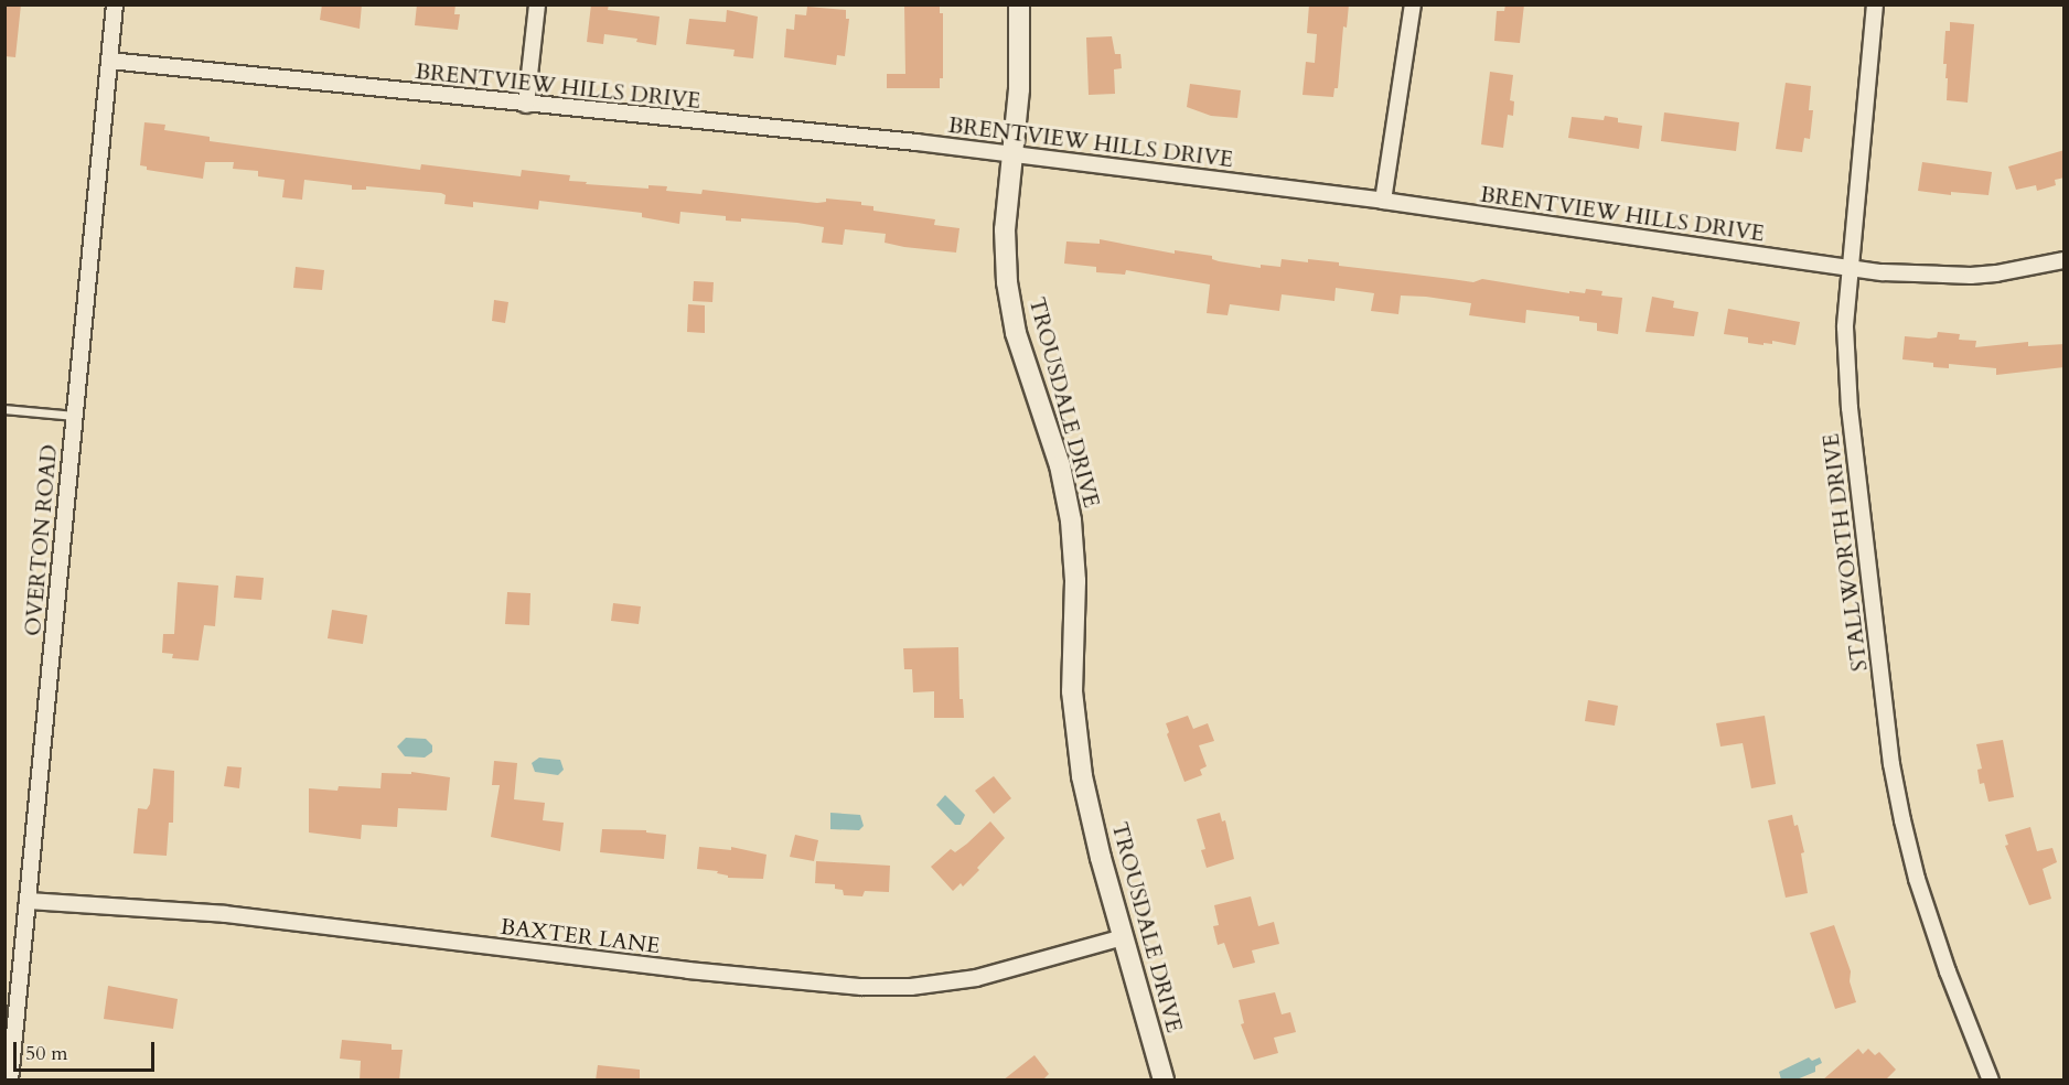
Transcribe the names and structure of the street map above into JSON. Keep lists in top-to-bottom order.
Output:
{
  "streets": {
    "street": [
      "BRENTVIEW HILLS DRIVE",
      "TROUSDALE DRIVE",
      "OVERTON ROAD",
      "STALLWORTH DRIVE",
      "BAXTER LANE"
    ]
  },
  "crossings": [
    ["BRENTVIEW HILLS DRIVE", "TROUSDALE DRIVE"],
    ["BRENTVIEW HILLS DRIVE", "OVERTON ROAD"],
    ["BRENTVIEW HILLS DRIVE", "STALLWORTH DRIVE"],
    ["TROUSDALE DRIVE", "BAXTER LANE"],
    ["OVERTON ROAD", "BAXTER LANE"]
  ],
  "scale_bar": "50 m"
}
